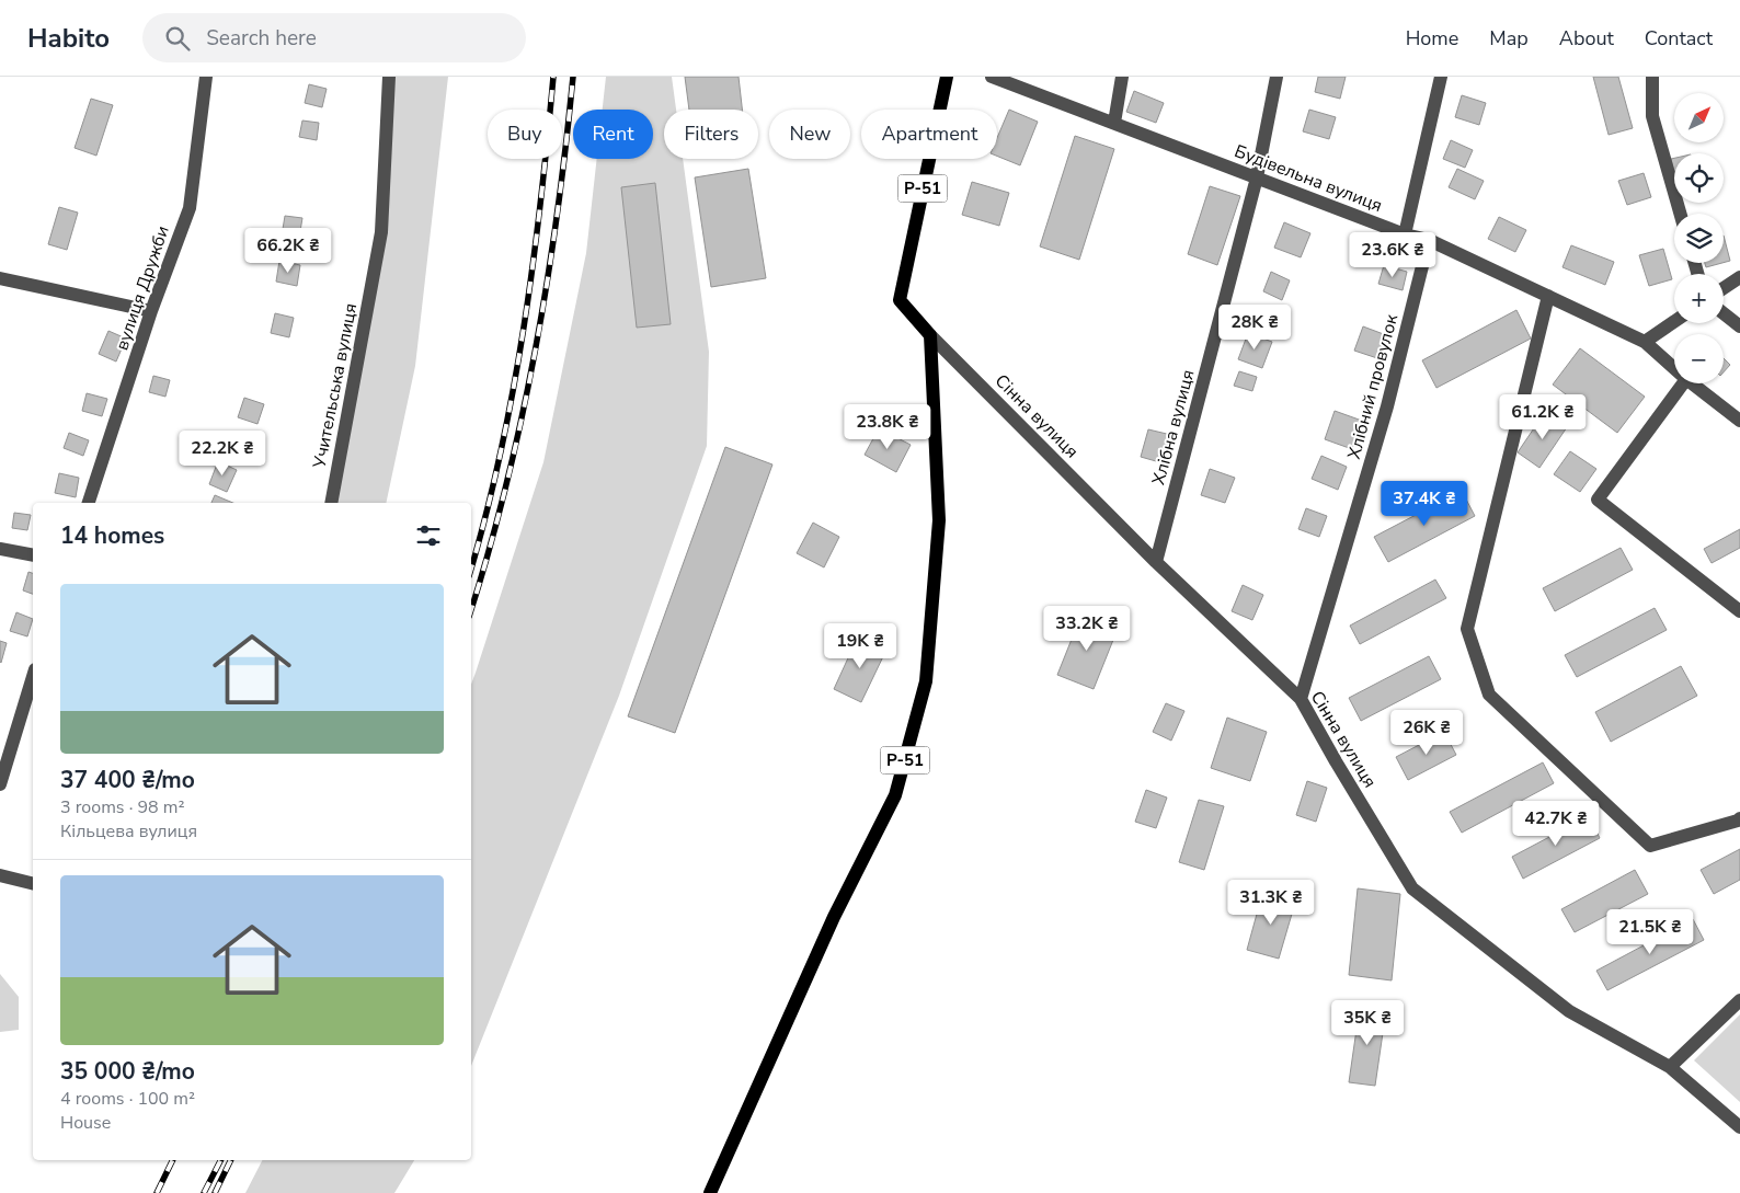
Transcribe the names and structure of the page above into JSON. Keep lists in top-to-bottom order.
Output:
{
  "streets": {
    "main road": ["Р-51"],
    "street": [
      "Будівельна вулиця",
      "вулиця Дружби",
      "Учительська вулиця",
      "Хлібний провулок",
      "Сінна вулиця",
      "Хлібна вулиця"
    ]
  },
  "crossings": [
    ["Будівельна вулиця", "Хлібний провулок"],
    ["Будівельна вулиця", "Хлібна вулиця"],
    ["Р-51", "Сінна вулиця"],
    ["Хлібний провулок", "Сінна вулиця"],
    ["Сінна вулиця", "Хлібна вулиця"]
  ],
  "north": "top right",
  "page": {
    "header": "Habito",
    "search": "Search here",
    "nav": [
      "Home",
      "Map",
      "About",
      "Contact"
    ],
    "map_buttons": ["+", "−"],
    "chip": [
      "Buy",
      "Rent",
      "Filters",
      "New",
      "Apartment"
    ],
    "price": [
      "66.2K ₴",
      "23.6K ₴",
      "28K ₴",
      "61.2K ₴",
      "23.8K ₴",
      "22.2K ₴",
      "37.4K ₴",
      "33.2K ₴",
      "19K ₴",
      "26K ₴",
      "42.7K ₴",
      "31.3K ₴",
      "21.5K ₴",
      "35K ₴"
    ],
    "heading": "14 homes",
    "list": [
      {
        "name": "37 400 ₴/mo",
        "note": "3 rooms · 98 m² · Кільцева вулиця"
      },
      {
        "name": "35 000 ₴/mo",
        "note": "4 rooms · 100 m² · House"
      }
    ]
  }
}
